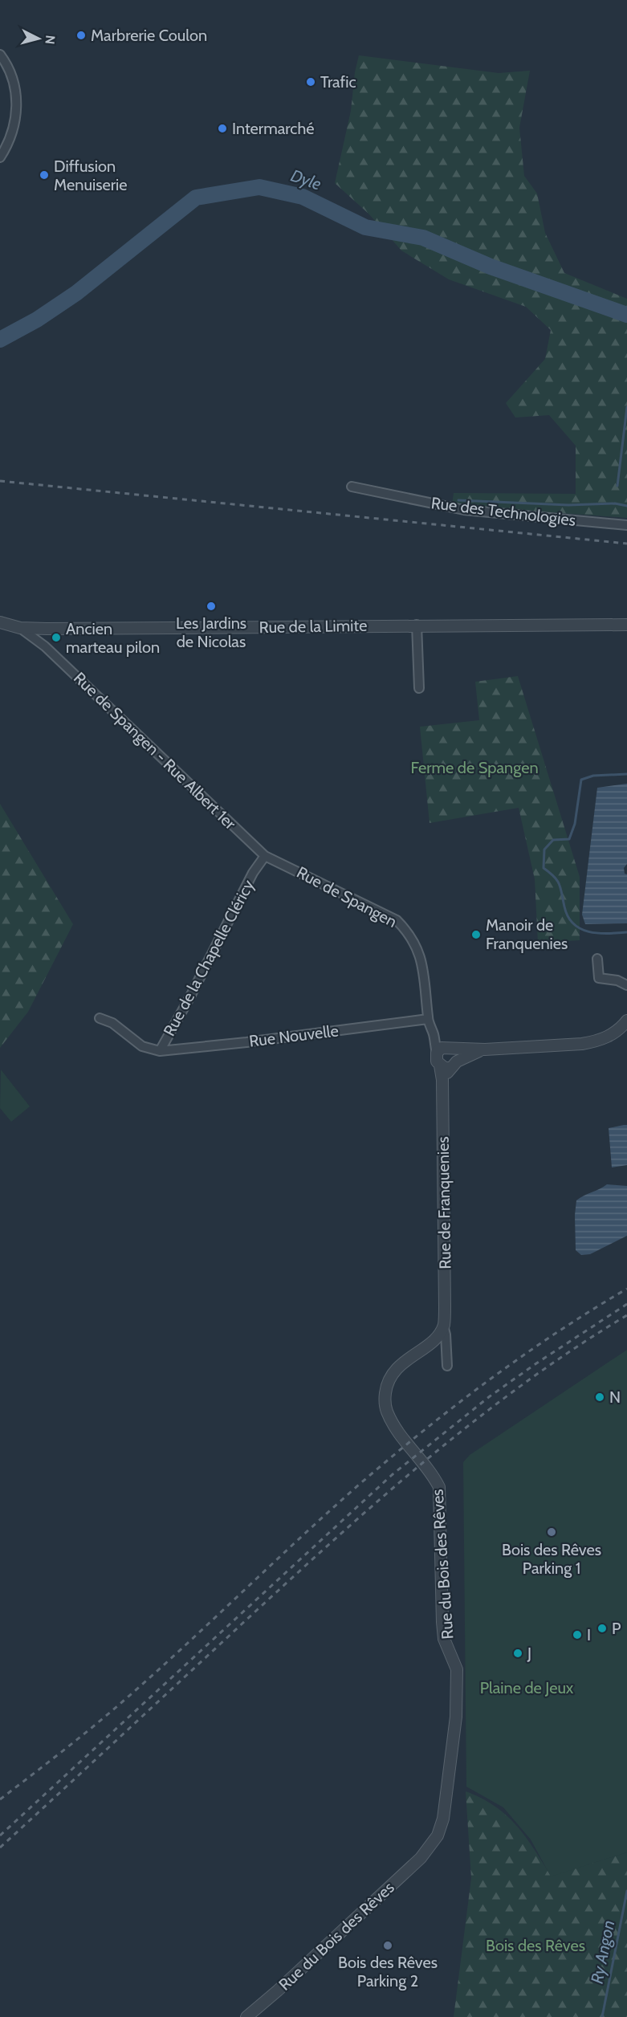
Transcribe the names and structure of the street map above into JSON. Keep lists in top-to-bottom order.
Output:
{
  "streets": {
    "street": [
      "Rue des Technologies",
      "Rue de la Limite",
      "Rue de Spangen - Rue Albert 1er",
      "Rue de Spangen",
      "Rue de la Chapelle Cléricy",
      "Rue Nouvelle",
      "Rue de Franquenies",
      "Rue du Bois des Rêves"
    ]
  },
  "crossings": [
    ["Rue de la Limite", "Rue de Spangen - Rue Albert 1er"],
    ["Rue de Spangen - Rue Albert 1er", "Rue de Spangen"],
    ["Rue de Spangen - Rue Albert 1er", "Rue de la Chapelle Cléricy"],
    ["Rue de Spangen", "Rue de la Chapelle Cléricy"],
    ["Rue de Spangen", "Rue Nouvelle"],
    ["Rue de la Chapelle Cléricy", "Rue Nouvelle"],
    ["Rue de Franquenies", "Rue du Bois des Rêves"]
  ],
  "water": ["Dyle", "Ry Angon"],
  "parks": ["Ferme de Spangen", "Plaine de Jeux", "Bois des Rêves"],
  "places": [
    "Marbrerie Coulon",
    "Trafic",
    "Intermarché",
    "Diffusion Menuiserie",
    "Les Jardins de Nicolas",
    "Ancien marteau pilon",
    "Manoir de Franquenies",
    "N",
    "Bois des Rêves Parking 1",
    "P",
    "I",
    "J",
    "Bois des Rêves Parking 2"
  ],
  "north": "right"
}
